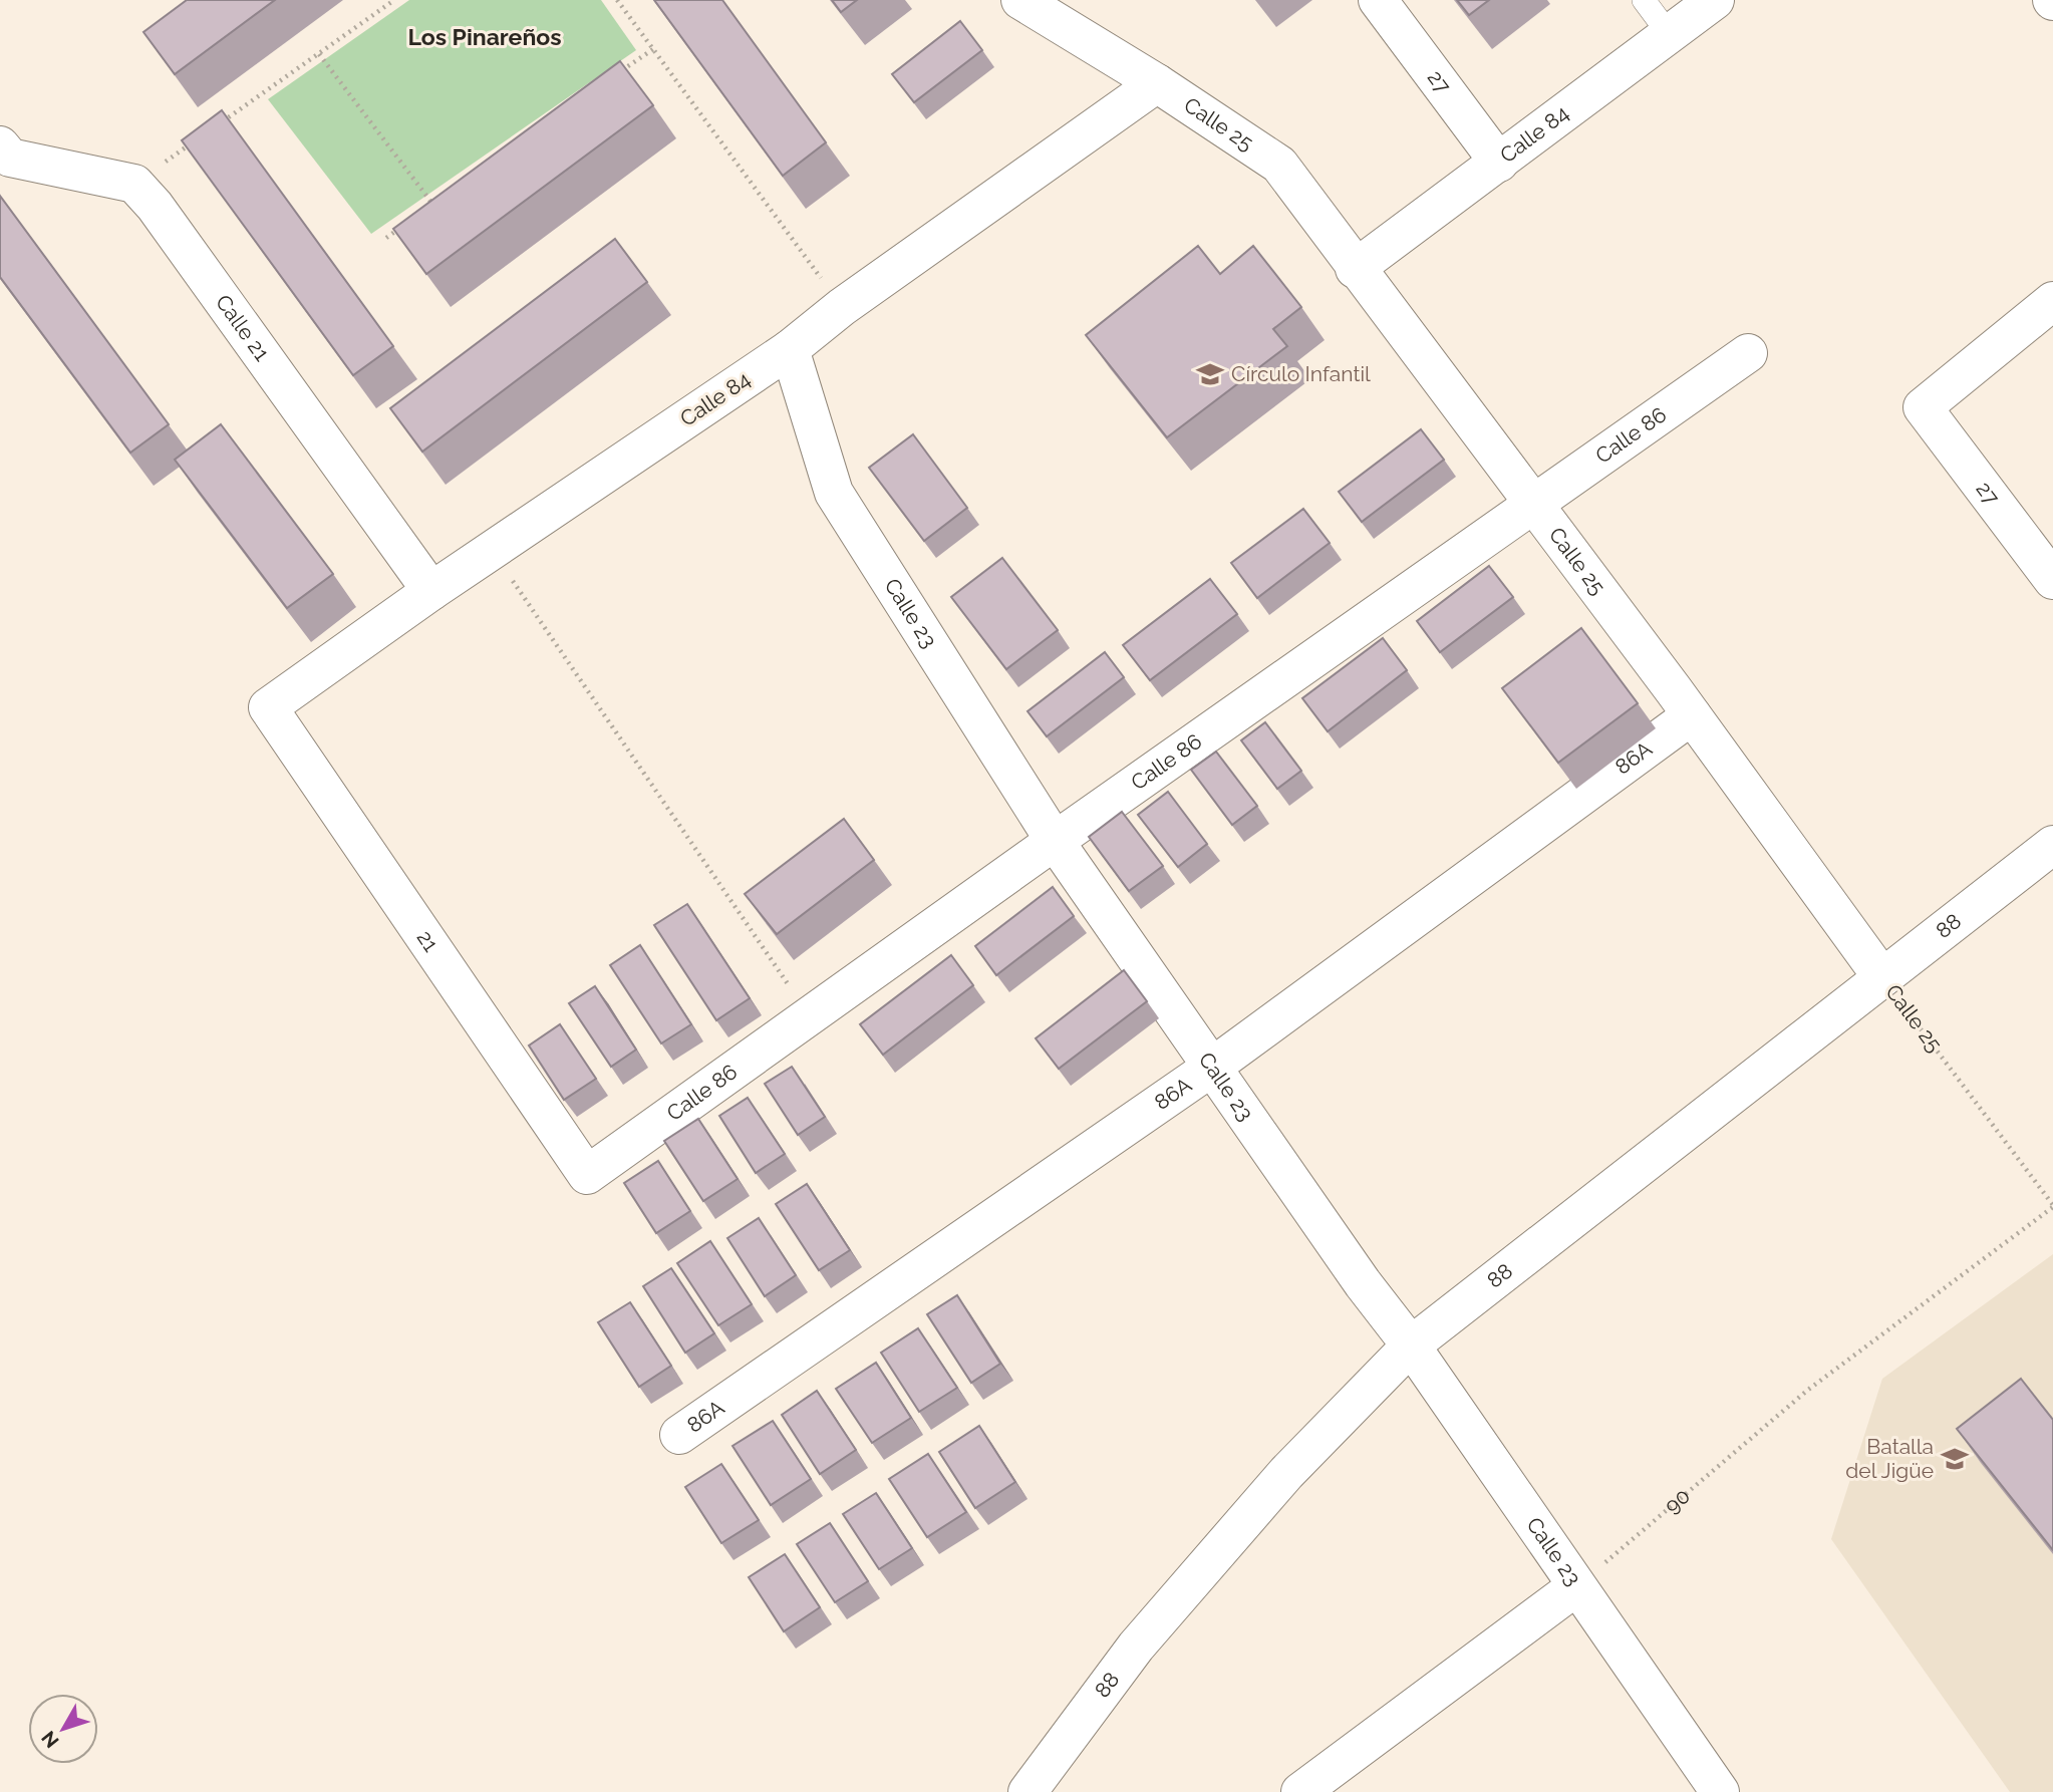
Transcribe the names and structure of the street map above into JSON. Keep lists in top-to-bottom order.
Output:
{
  "streets": {
    "street": [
      "27",
      "Calle 25",
      "Calle 84",
      "Calle 21",
      "Calle 86",
      "Calle 23",
      "86A",
      "88",
      "21"
    ],
    "path": ["90"]
  },
  "crossings": [
    ["27", "Calle 84"],
    ["Calle 25", "Calle 84"],
    ["Calle 25", "Calle 86"],
    ["Calle 25", "86A"],
    ["Calle 25", "88"],
    ["Calle 25", "90"],
    ["Calle 84", "Calle 21"],
    ["Calle 84", "Calle 23"],
    ["Calle 84", "21"],
    ["Calle 86", "Calle 23"],
    ["Calle 86", "21"],
    ["Calle 23", "86A"],
    ["Calle 23", "88"],
    ["Calle 23", "90"]
  ],
  "districts": ["Los Pinareños"],
  "places": {
    "school or university": ["Círculo Infantil", "Batalla del Jigüe"]
  },
  "north": "bottom left"
}
